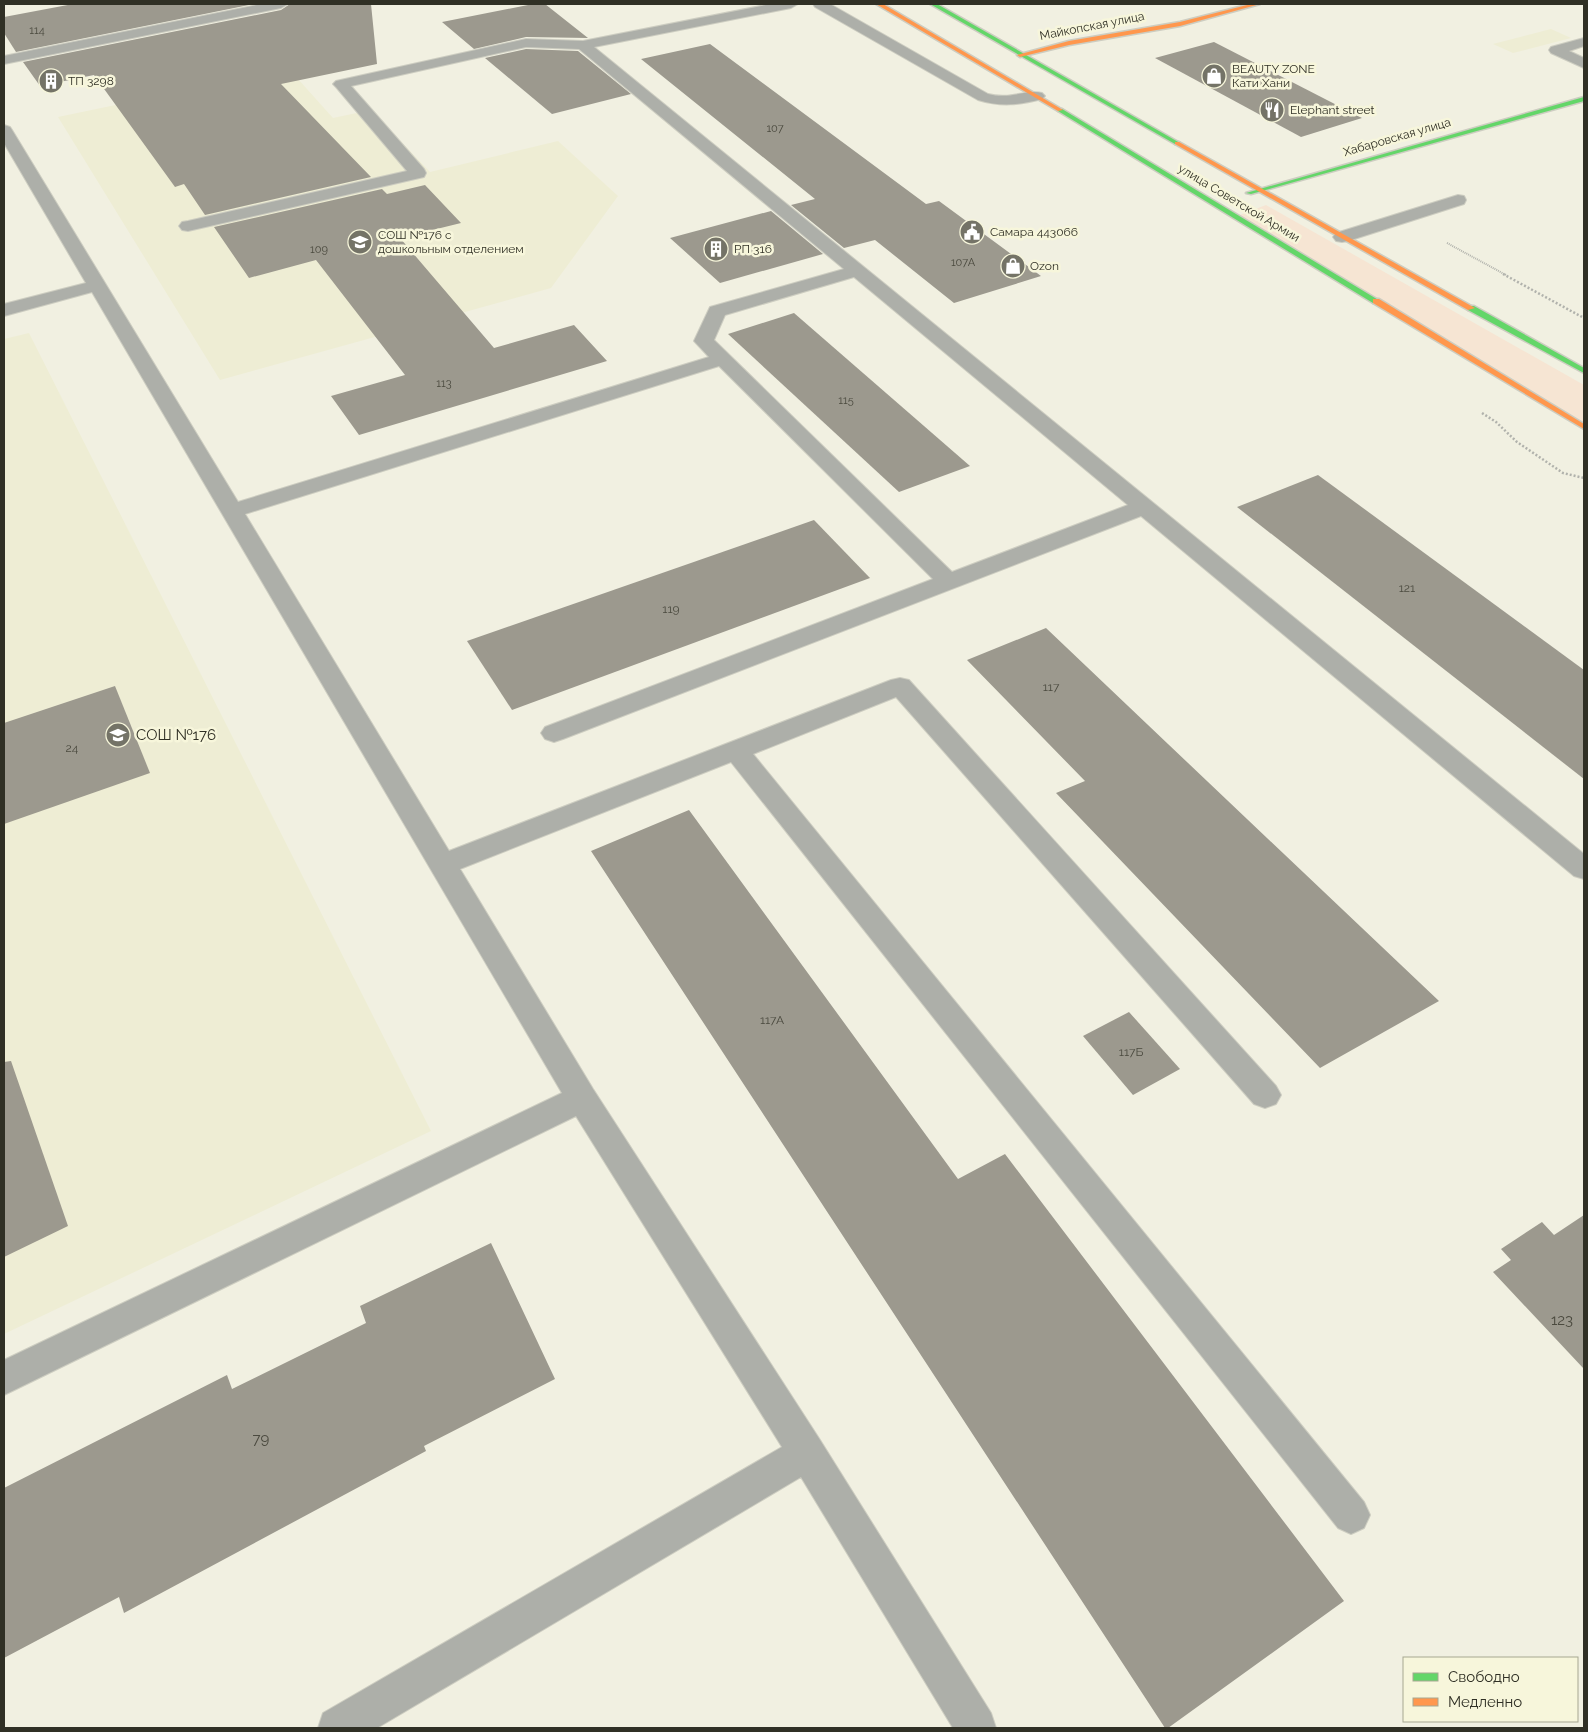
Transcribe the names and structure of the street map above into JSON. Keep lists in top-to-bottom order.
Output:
{
  "streets": {
    "main road": ["Майкопская улица", "Хабаровская улица", "улица Советской Армии"]
  },
  "crossings": [
    ["Майкопская улица", "улица Советской Армии"],
    ["Хабаровская улица", "улица Советской Армии"]
  ],
  "places": {
    "shop": ["BEAUTY ZONE Кати Хани", "Ozon"],
    "building": ["ТП 3298", "РП 316"],
    "restaurant": ["Elephant street"],
    "public building": ["Самара 443066"],
    "school or university": ["СОШ №176 с дошкольным отделением", "СОШ №176"]
  },
  "house_numbers": [
    "114",
    "107",
    "109",
    "107А",
    "113",
    "115",
    "121",
    "119",
    "117",
    "24",
    "117А",
    "117Б",
    "123",
    "79"
  ],
  "legend": ["Свободно", "Медленно"]
}
